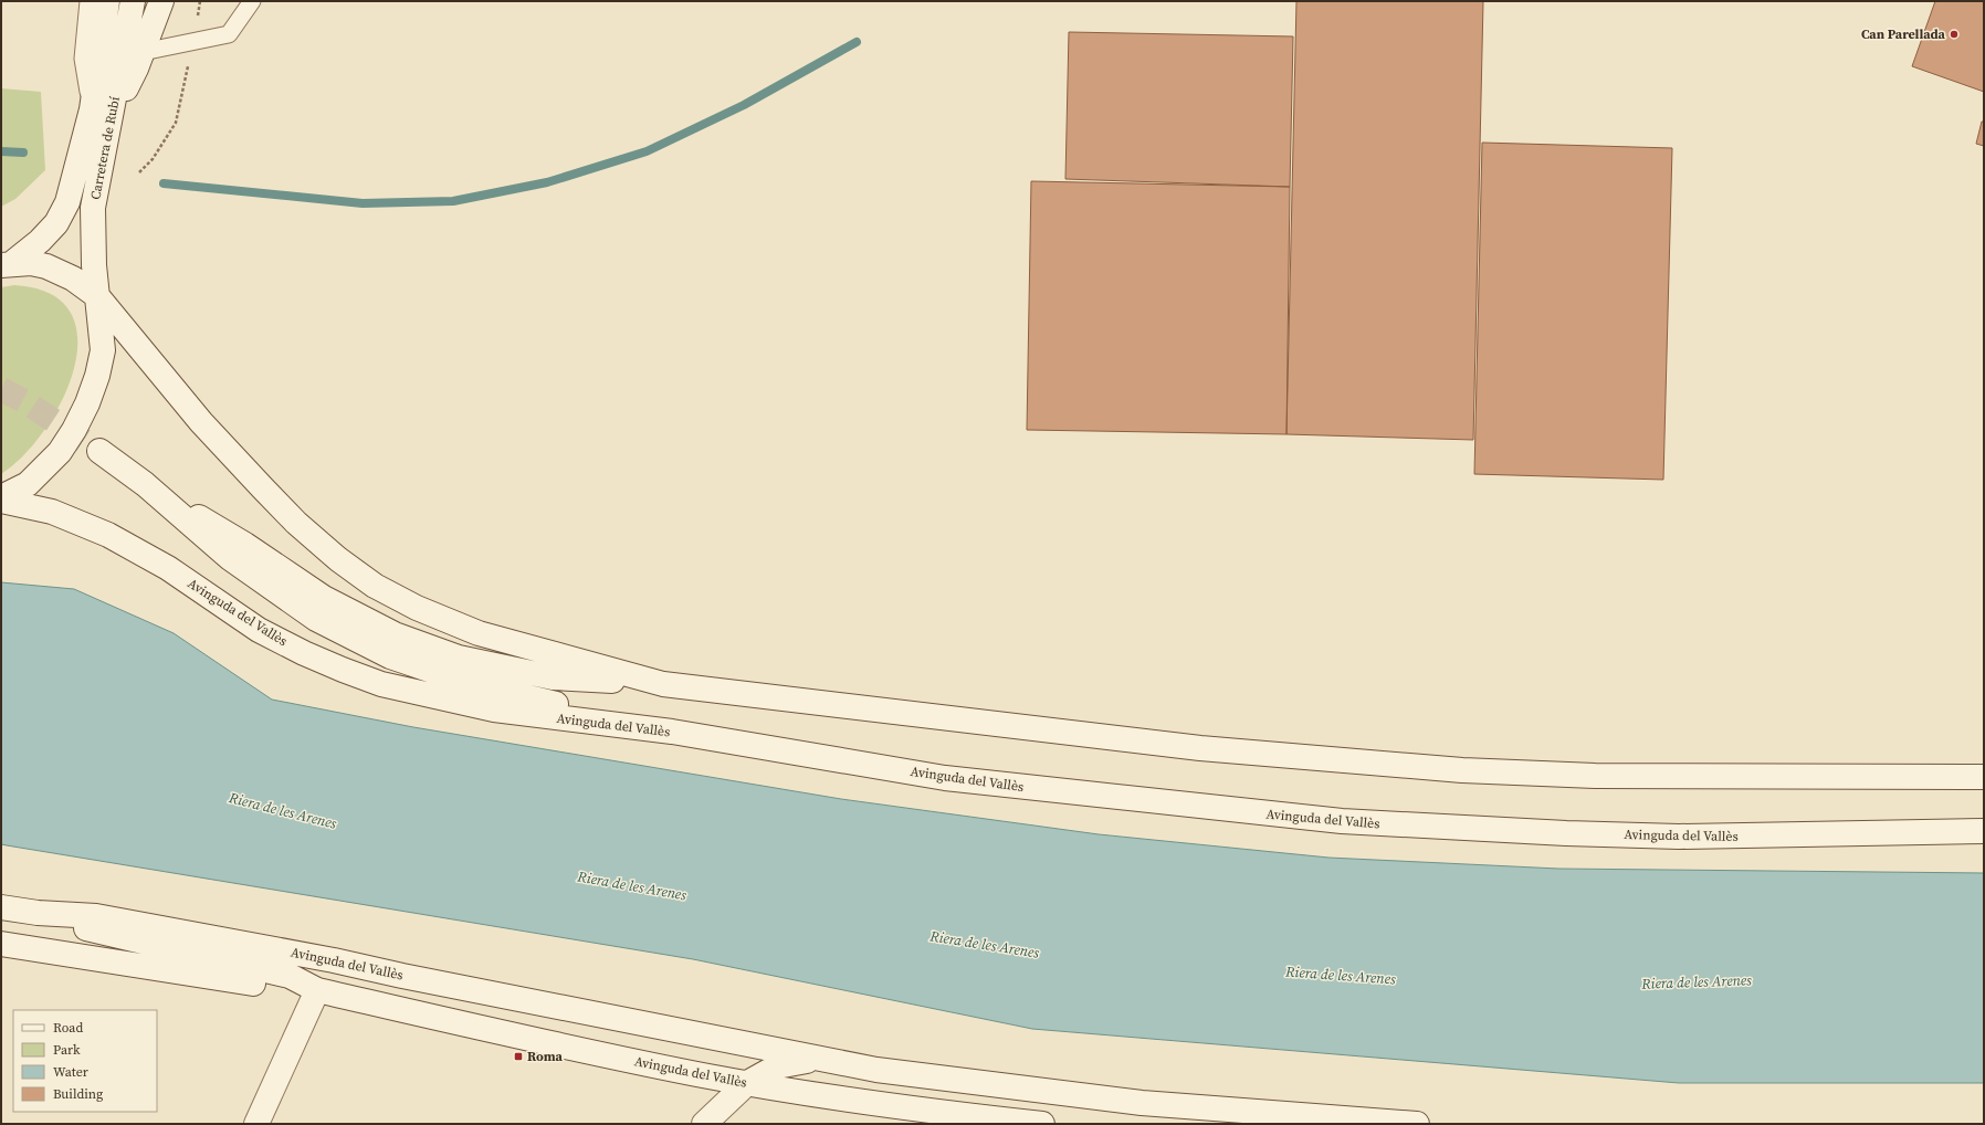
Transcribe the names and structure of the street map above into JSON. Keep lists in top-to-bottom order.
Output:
{
  "streets": {
    "main road": ["Carretera de Rubí", "Avinguda del Vallès"]
  },
  "water": ["Riera de les Arenes"],
  "places": {
    "other": ["Can Parellada"],
    "transit": ["Roma"]
  },
  "legend": [
    "Road",
    "Park",
    "Water",
    "Building"
  ]
}
